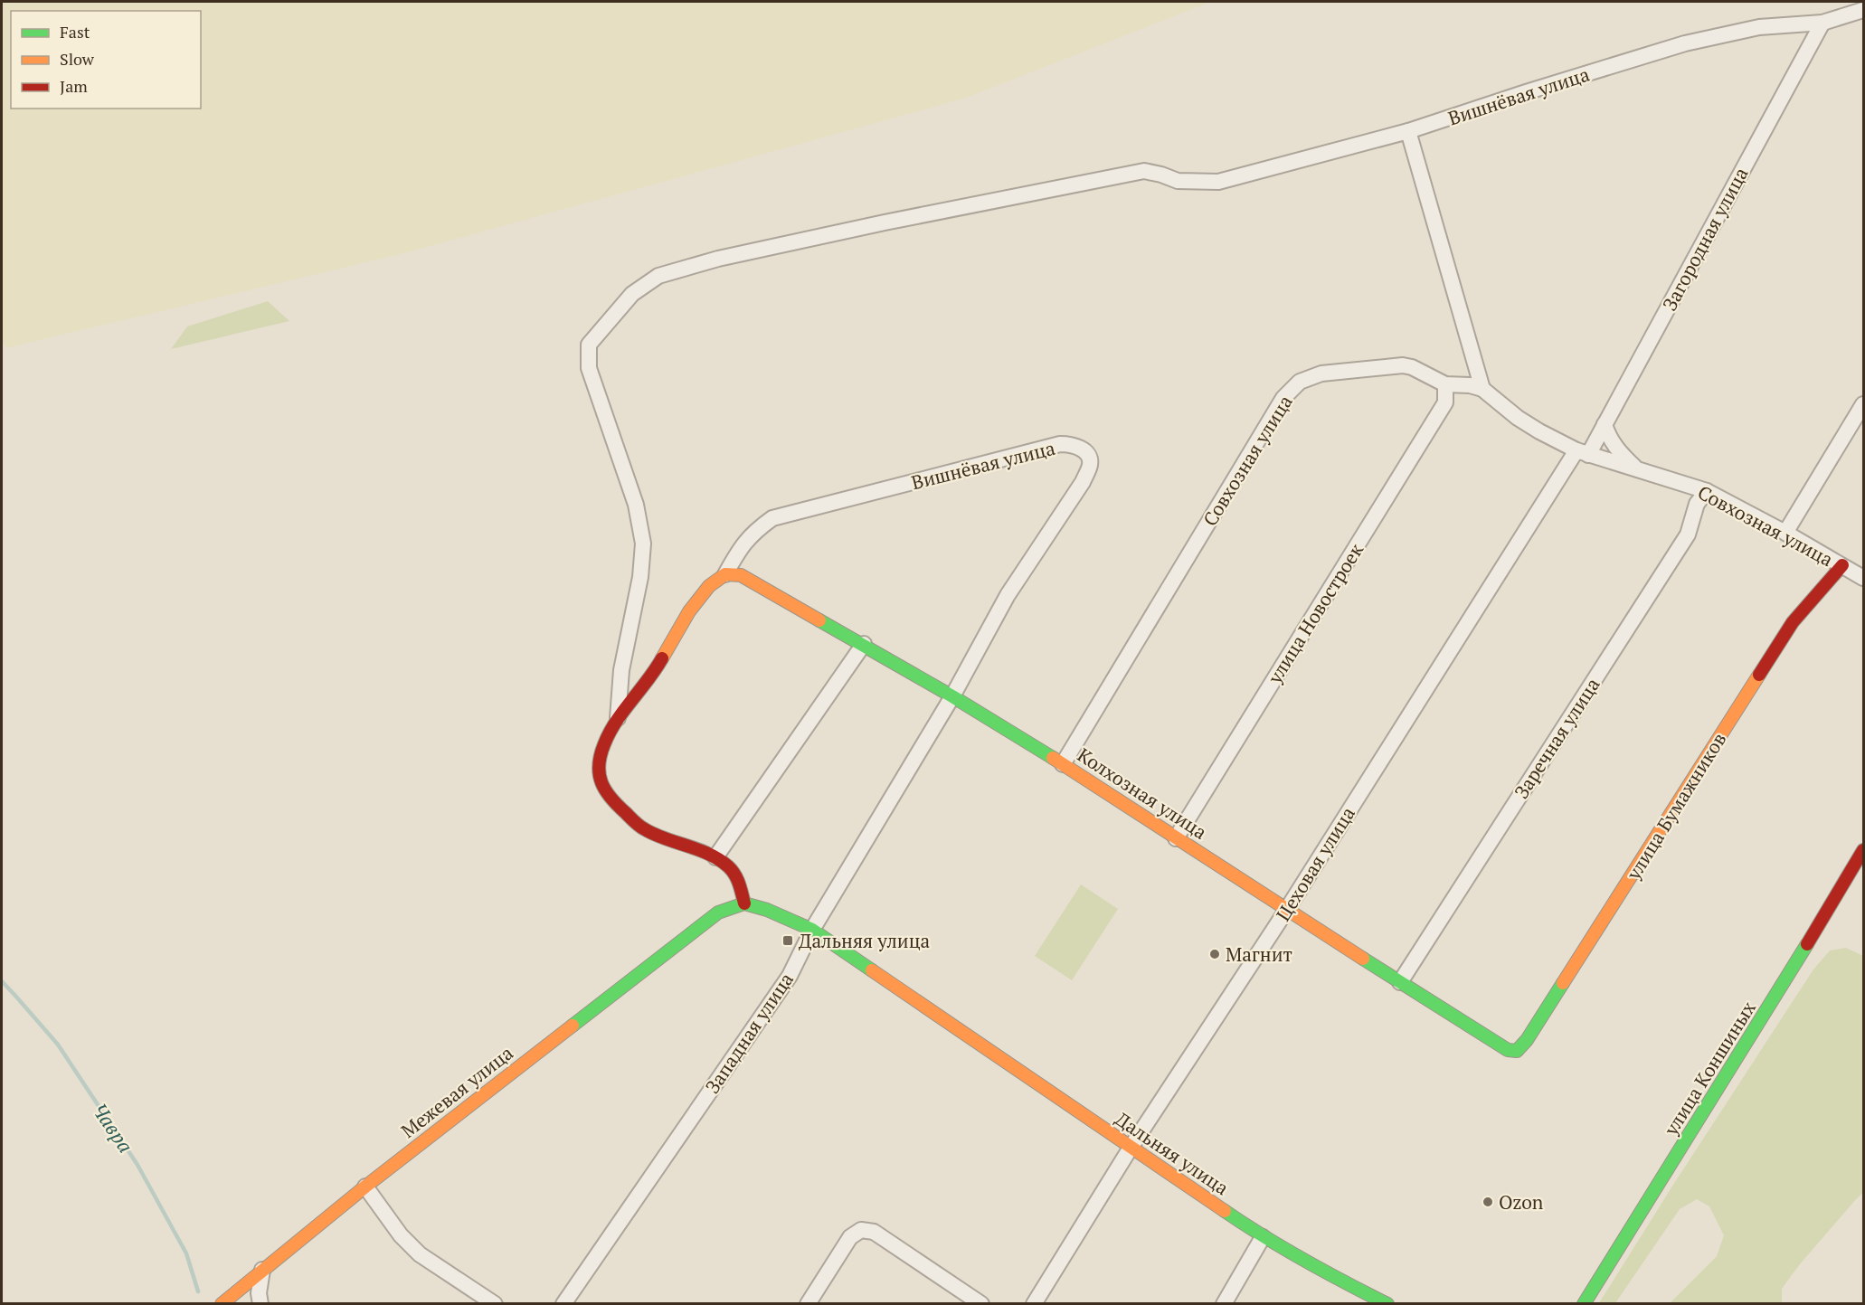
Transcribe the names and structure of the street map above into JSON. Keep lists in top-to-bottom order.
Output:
{
  "streets": {
    "street": [
      "Вишнёвая улица",
      "Загородная улица",
      "Совхозная улица",
      "улица Новостроек",
      "Заречная улица",
      "Колхозная улица",
      "улица Бумажников",
      "Цеховая улица",
      "Западная улица",
      "улица Коншиных",
      "Межевая улица",
      "Дальняя улица"
    ]
  },
  "crossings": [
    ["Вишнёвая улица", "Загородная улица"],
    ["Вишнёвая улица", "Колхозная улица"],
    ["Вишнёвая улица", "Западная улица"],
    ["Загородная улица", "Совхозная улица"],
    ["Загородная улица", "Цеховая улица"],
    ["Совхозная улица", "улица Новостроек"],
    ["Совхозная улица", "Заречная улица"],
    ["Совхозная улица", "Колхозная улица"],
    ["Совхозная улица", "улица Бумажников"],
    ["Совхозная улица", "Цеховая улица"],
    ["улица Новостроек", "Колхозная улица"],
    ["Заречная улица", "Колхозная улица"],
    ["Колхозная улица", "улица Бумажников"],
    ["Колхозная улица", "Цеховая улица"],
    ["Колхозная улица", "Западная улица"],
    ["Цеховая улица", "Дальняя улица"],
    ["Западная улица", "Дальняя улица"],
    ["Межевая улица", "Дальняя улица"]
  ],
  "water": ["Чавра"],
  "places": {
    "transit": ["Дальняя улица"],
    "other": ["Магнит", "Ozon"]
  },
  "legend": ["Fast", "Slow", "Jam"]
}
